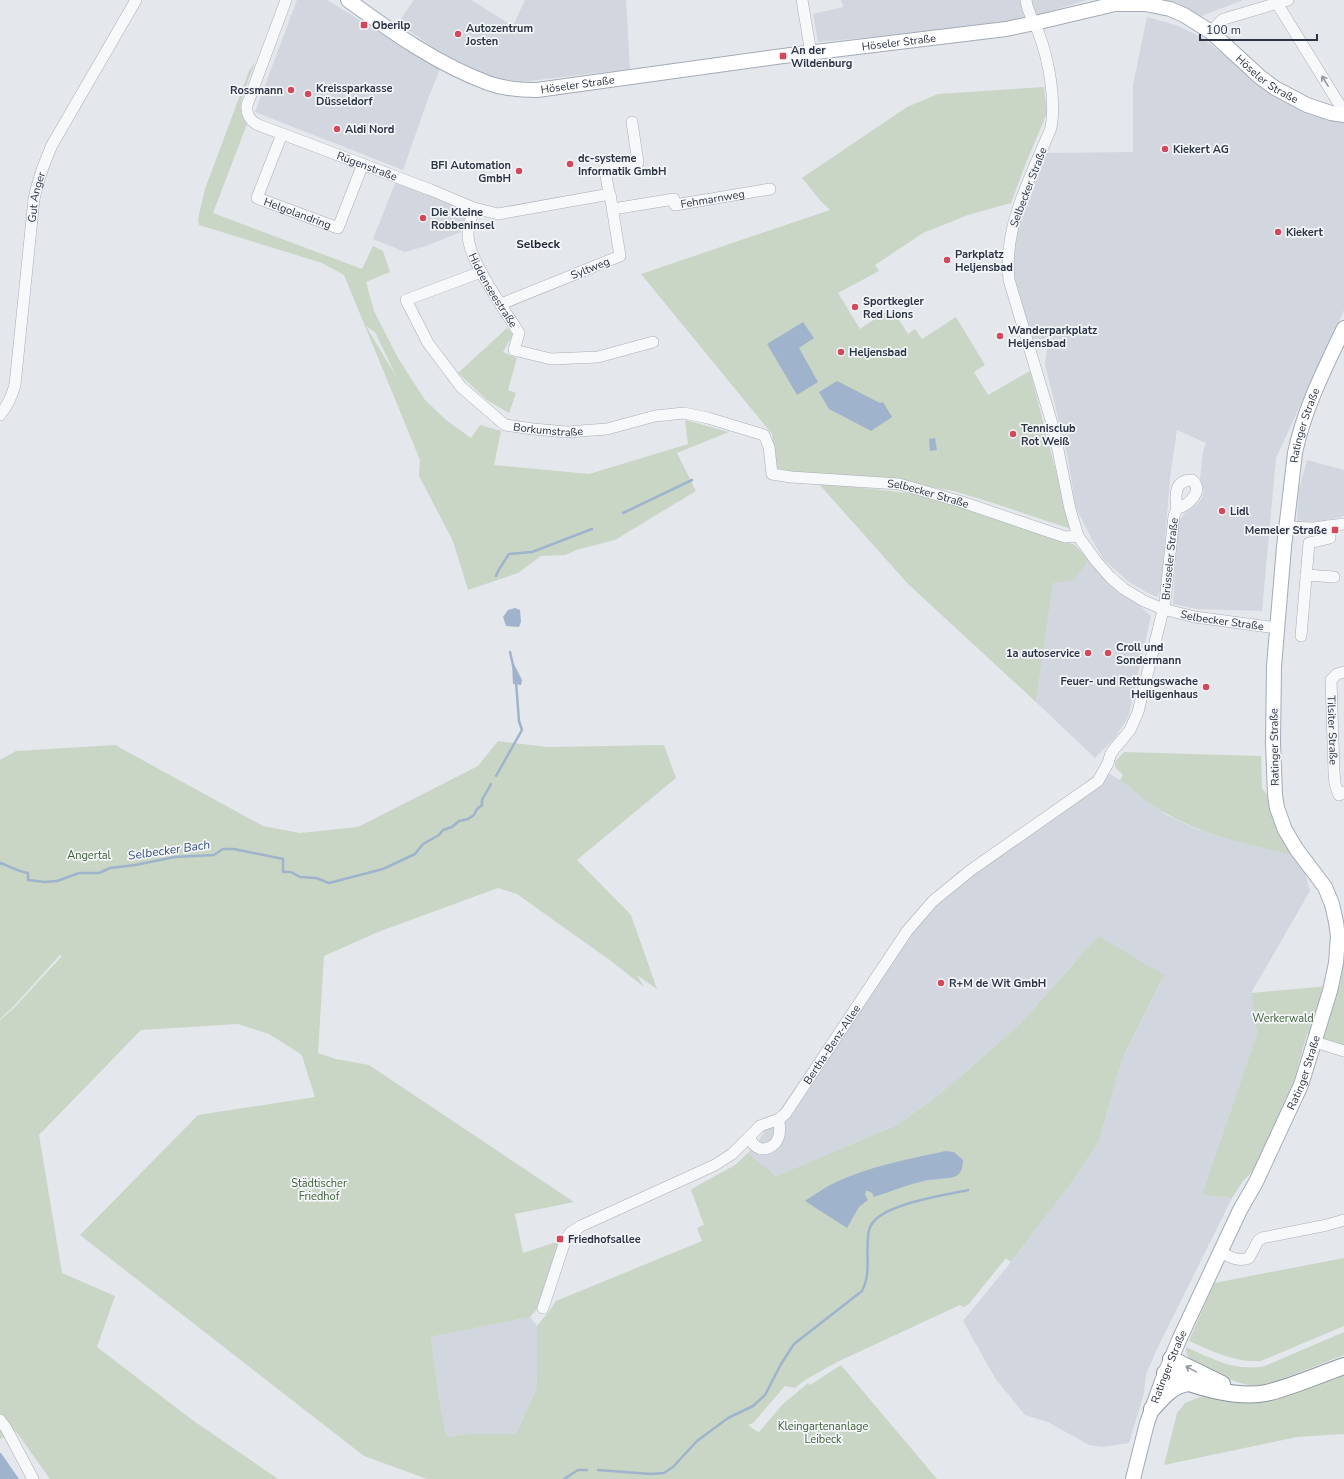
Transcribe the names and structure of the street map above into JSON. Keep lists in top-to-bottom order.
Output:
{
  "streets": {
    "main road": ["Höseler Straße", "Ratinger Straße"],
    "street": [
      "Rügenstraße",
      "Selbecker Straße",
      "Gut Anger",
      "Fehmarnweg",
      "Helgolandring",
      "Syltweg",
      "Hiddenseestraße",
      "Borkumstraße",
      "Brüsseler Straße",
      "Tilsiter Straße",
      "Bertha-Benz-Allee"
    ]
  },
  "crossings": [
    ["Höseler Straße", "Selbecker Straße"],
    ["Rügenstraße", "Helgolandring"],
    ["Rügenstraße", "Syltweg"],
    ["Rügenstraße", "Hiddenseestraße"],
    ["Selbecker Straße", "Ratinger Straße"],
    ["Selbecker Straße", "Borkumstraße"],
    ["Selbecker Straße", "Brüsseler Straße"],
    ["Fehmarnweg", "Syltweg"],
    ["Syltweg", "Hiddenseestraße"],
    ["Hiddenseestraße", "Borkumstraße"],
    ["Brüsseler Straße", "Bertha-Benz-Allee"]
  ],
  "districts": ["Selbeck"],
  "water": ["Selbecker Bach"],
  "parks": [
    "Angertal",
    "Werkerwald",
    "Städtischer Friedhof",
    "Kleingartenanlage Leibeck"
  ],
  "places": {
    "transit": [
      "Oberilp",
      "An der Wildenburg",
      "Memeler Straße",
      "Friedhofsallee"
    ],
    "other": [
      "Autozentrum Josten",
      "Rossmann",
      "Kreissparkasse Düsseldorf",
      "Aldi Nord",
      "Kiekert AG",
      "dc-systeme Informatik GmbH",
      "BFI Automation GmbH",
      "Die Kleine Robbeninsel",
      "Kiekert",
      "Parkplatz Heljensbad",
      "Sportkegler Red Lions",
      "Wanderparkplatz Heljensbad",
      "Heljensbad",
      "Tennisclub Rot Weiß",
      "Lidl",
      "1a autoservice",
      "Croll und Sondermann",
      "Feuer- und Rettungswache Heiligenhaus",
      "R+M de Wit GmbH"
    ]
  },
  "scale_bar": "100 m"
}
